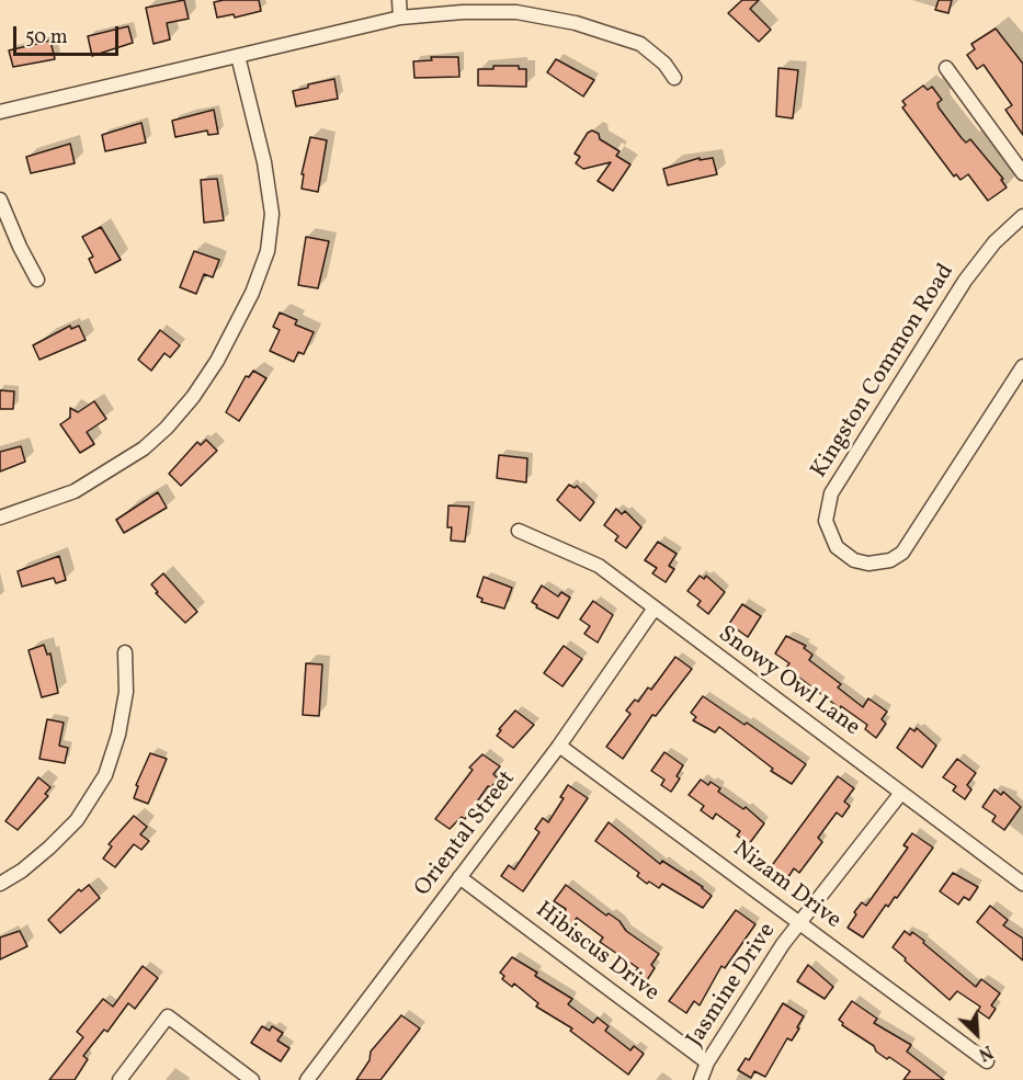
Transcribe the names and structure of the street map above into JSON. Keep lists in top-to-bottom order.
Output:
{
  "streets": {
    "street": [
      "Kingston Common Road",
      "Snowy Owl Lane",
      "Oriental Street",
      "Nizam Drive",
      "Hibiscus Drive",
      "Jasmine Drive"
    ]
  },
  "crossings": [
    ["Snowy Owl Lane", "Oriental Street"],
    ["Snowy Owl Lane", "Jasmine Drive"],
    ["Oriental Street", "Nizam Drive"],
    ["Oriental Street", "Hibiscus Drive"],
    ["Nizam Drive", "Jasmine Drive"],
    ["Hibiscus Drive", "Jasmine Drive"]
  ],
  "scale_bar": "50 m",
  "north": "bottom right"
}
